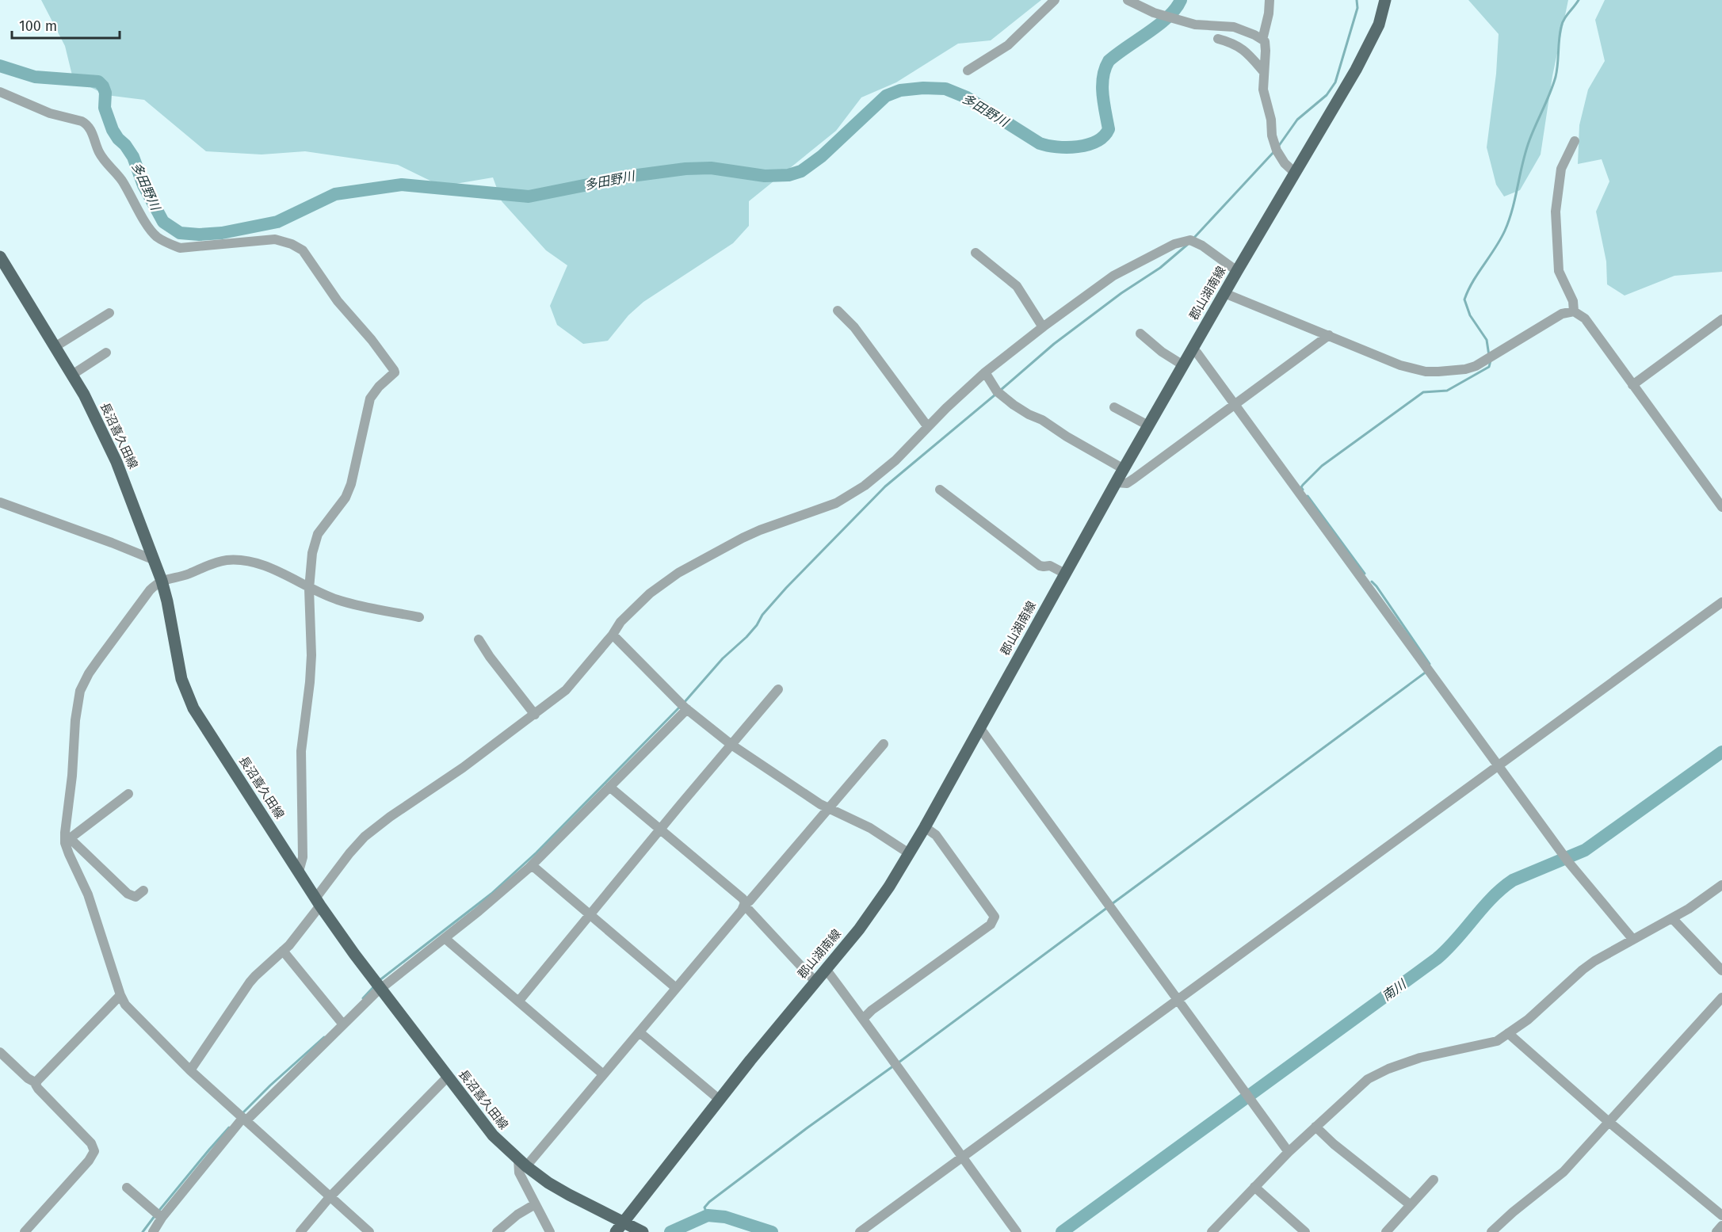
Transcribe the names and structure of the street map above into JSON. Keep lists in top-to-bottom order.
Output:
{
  "streets": {
    "main road": ["郡山湖南線", "長沼喜久田線"]
  },
  "crossings": [
    ["郡山湖南線", "長沼喜久田線"]
  ],
  "water": ["多田野川", "南川"],
  "scale_bar": "100 m"
}
